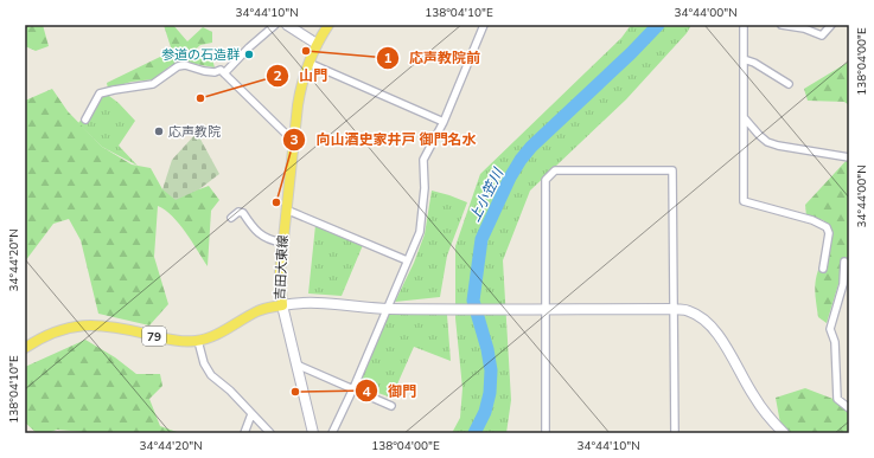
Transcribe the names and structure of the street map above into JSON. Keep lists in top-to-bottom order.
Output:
{
  "streets": {
    "main road": ["吉田大東線", "79"]
  },
  "water": ["上小笠川"],
  "places": [
    "応声教院前",
    "参道の石造群",
    "山門",
    "応声教院",
    "向山酒史家井戸 御門名水",
    "御門"
  ],
  "coordinates": [
    "34°44'10\"N",
    "138°04'10\"E",
    "34°44'00\"N",
    "138°04'00\"E",
    "34°44'20\"N"
  ]
}
